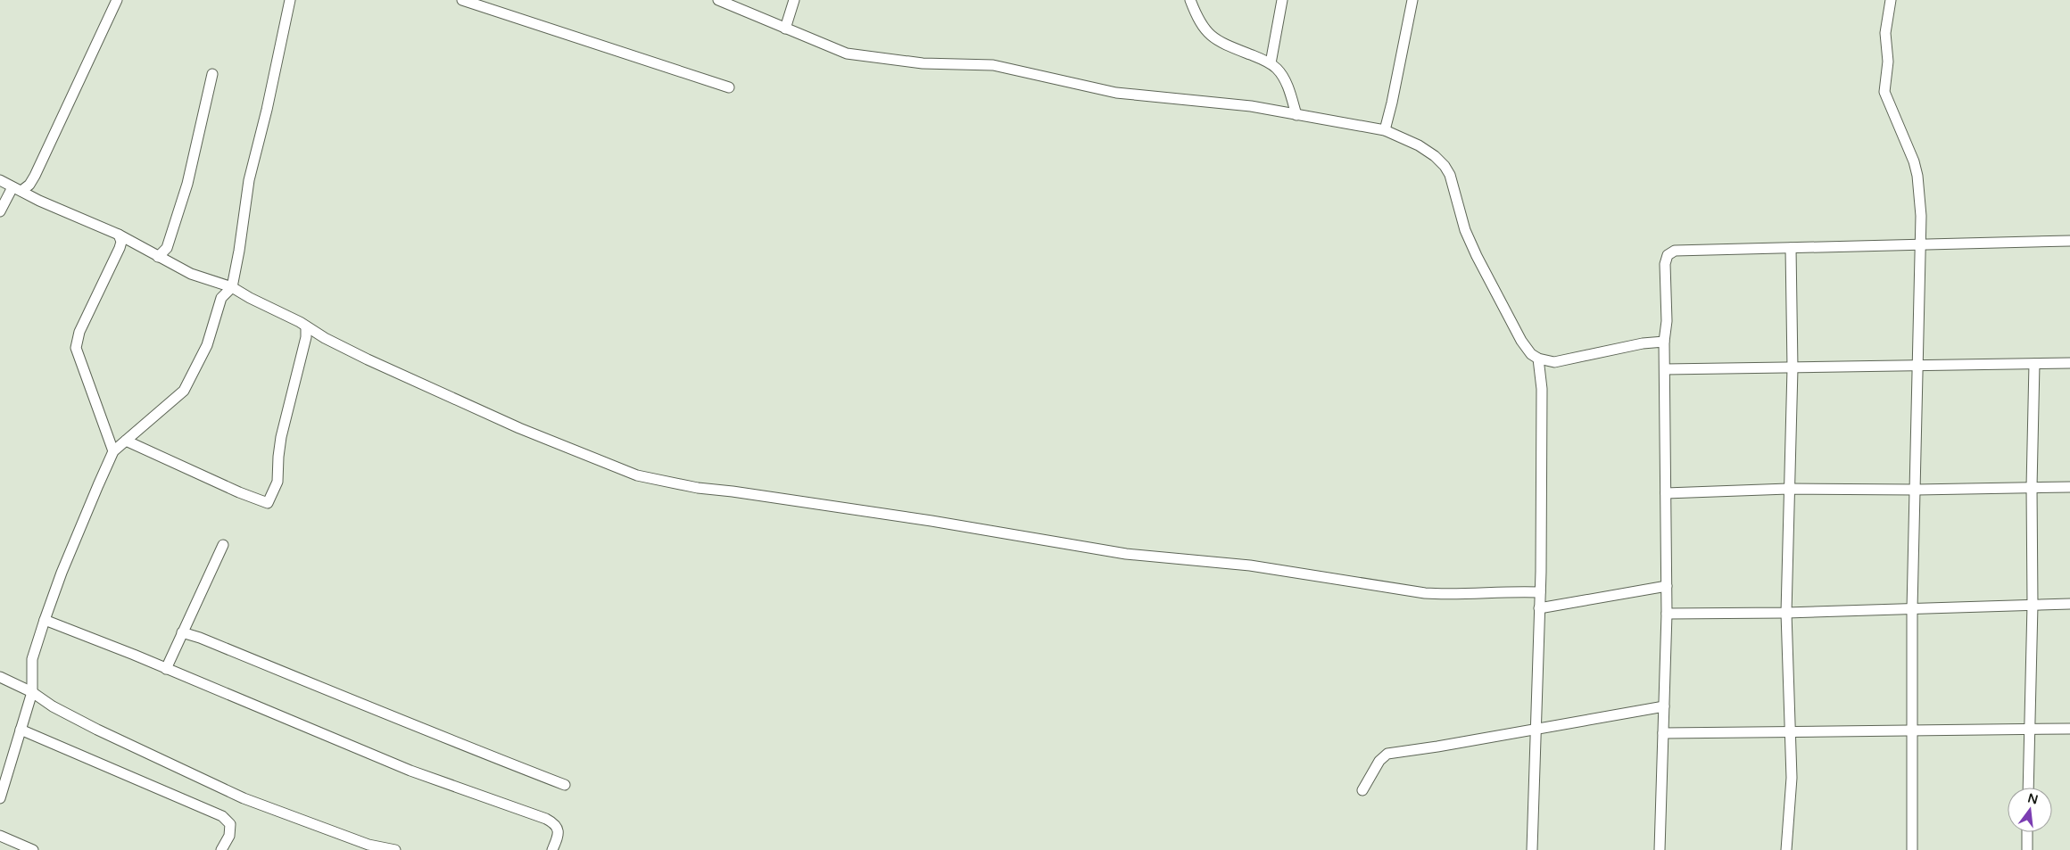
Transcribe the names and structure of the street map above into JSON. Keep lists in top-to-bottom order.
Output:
{
  "north": "top"
}
